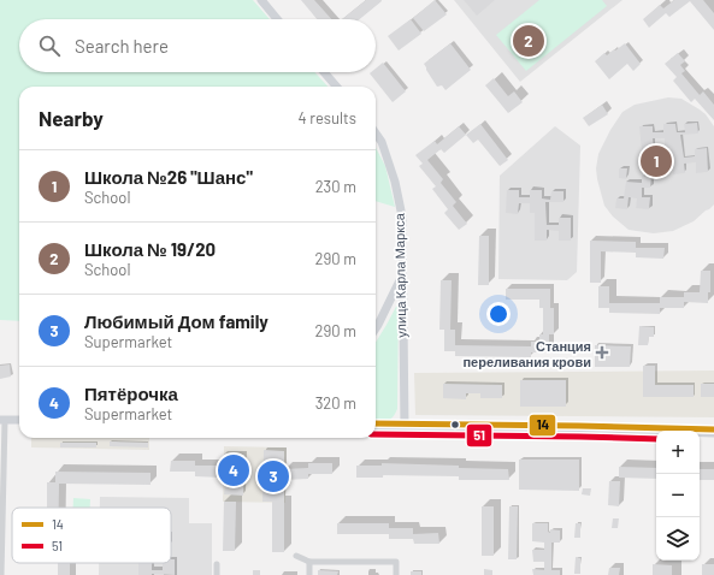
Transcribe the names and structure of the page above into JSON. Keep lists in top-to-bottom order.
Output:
{
  "streets": {
    "street": ["улица Карла Маркса"]
  },
  "places": {
    "health": ["Станция переливания крови"]
  },
  "lines": ["transit line 14", "transit line 51"],
  "legend": ["14", "51"],
  "page": {
    "search": "Search here",
    "pins": [
      "2",
      "1",
      "4",
      "3"
    ],
    "heading": ["Nearby", "4 results"],
    "list": [
      {
        "mark": "1",
        "name": "Школа №26 \"Шанс\"",
        "note": "School",
        "value": "230 m"
      },
      {
        "mark": "2",
        "name": "Школа № 19/20",
        "note": "School",
        "value": "290 m"
      },
      {
        "mark": "3",
        "name": "Любимый Дом family",
        "note": "Supermarket",
        "value": "290 m"
      },
      {
        "mark": "4",
        "name": "Пятёрочка",
        "note": "Supermarket",
        "value": "320 m"
      }
    ],
    "map_buttons": ["+", "−"]
  }
}
